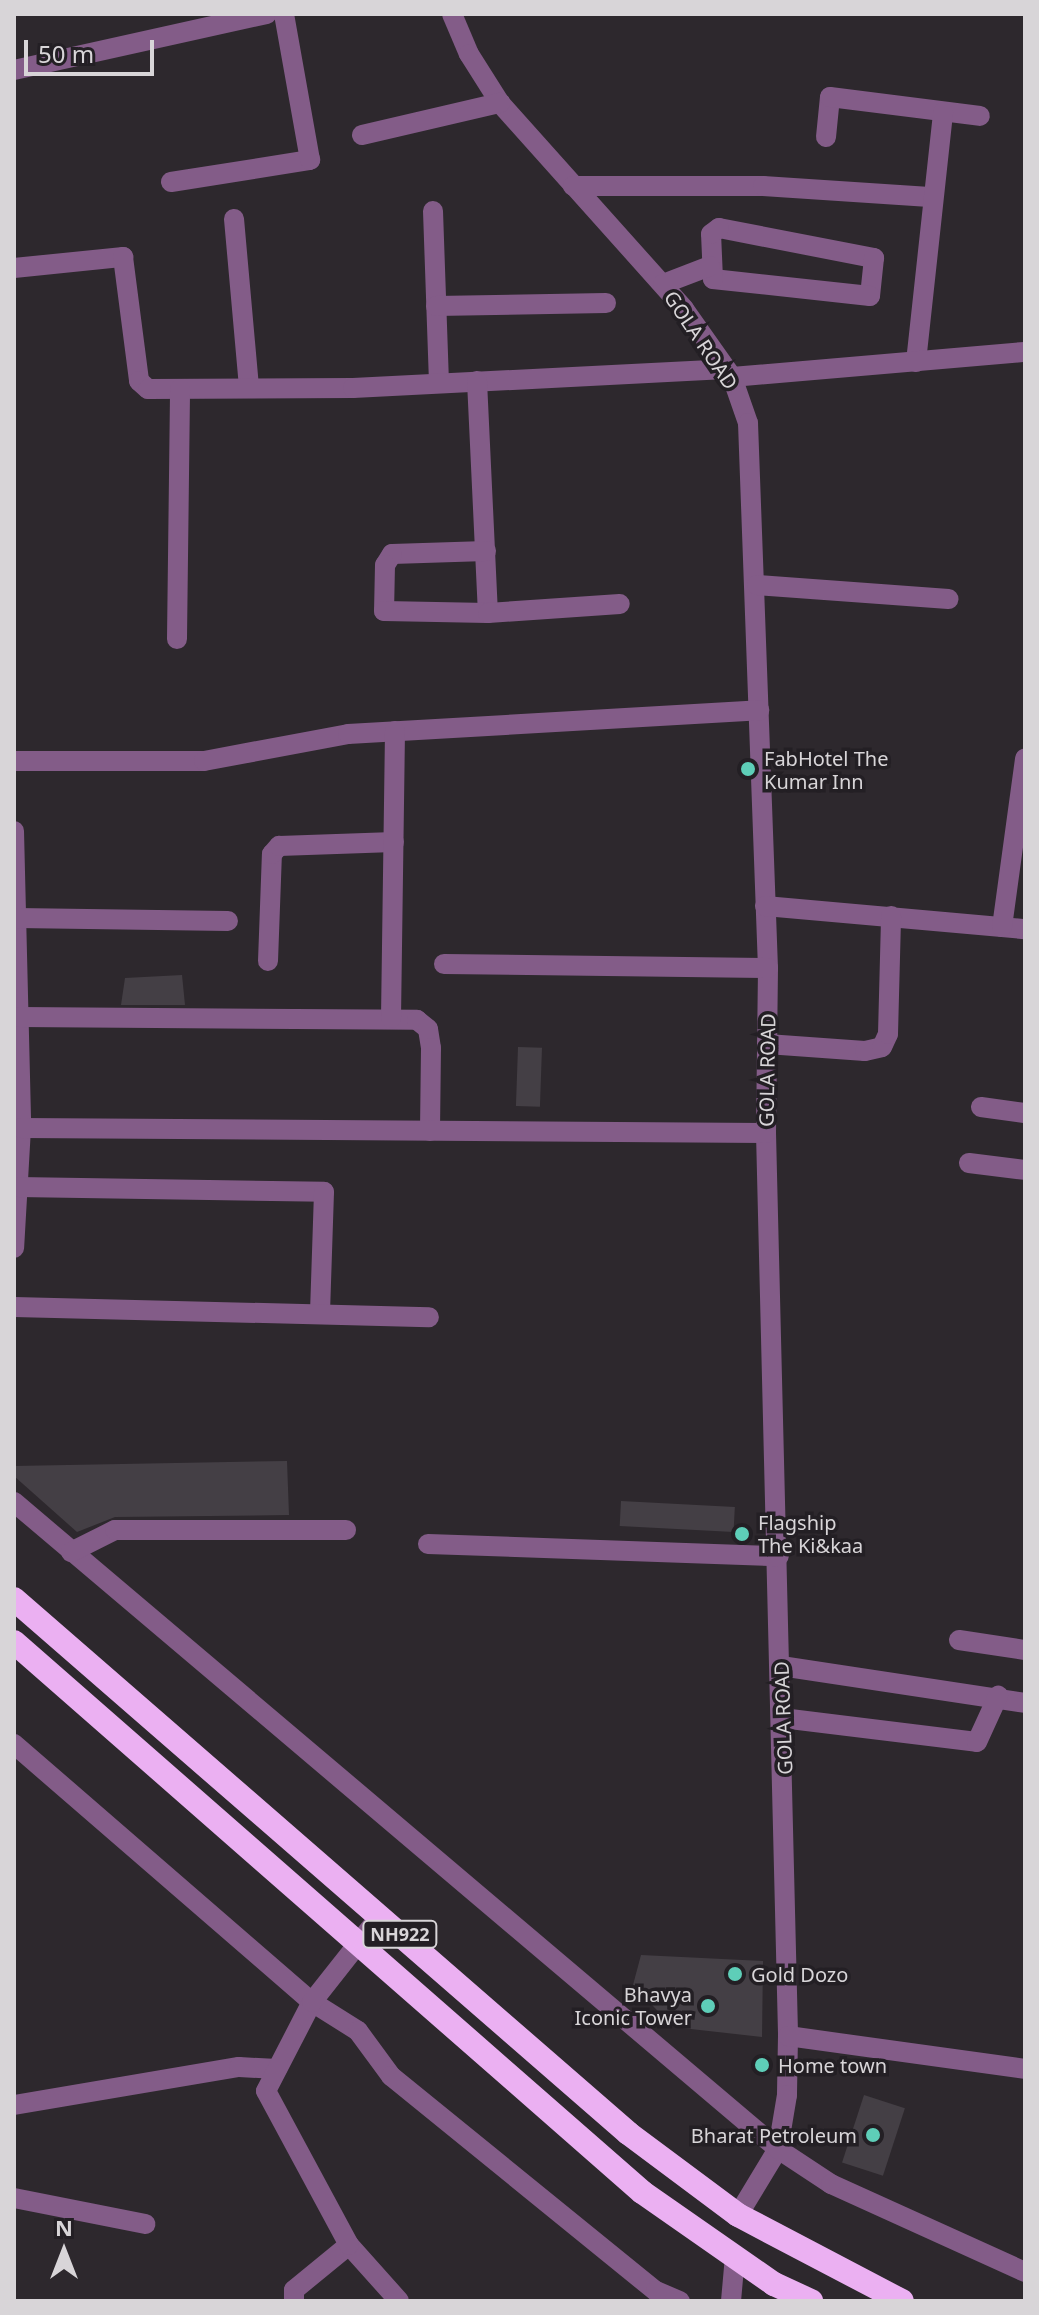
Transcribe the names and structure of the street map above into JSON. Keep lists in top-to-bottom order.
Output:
{
  "streets": {
    "highway": ["NH922"],
    "street": ["GOLA ROAD"]
  },
  "crossings": [
    ["GOLA ROAD", "NH922"]
  ],
  "places": [
    "FabHotel The Kumar Inn",
    "Flagship The Ki&kaa",
    "Gold Dozo",
    "Bhavya Iconic Tower",
    "Home town",
    "Bharat Petroleum"
  ],
  "scale_bar": "50 m",
  "north": "top"
}
